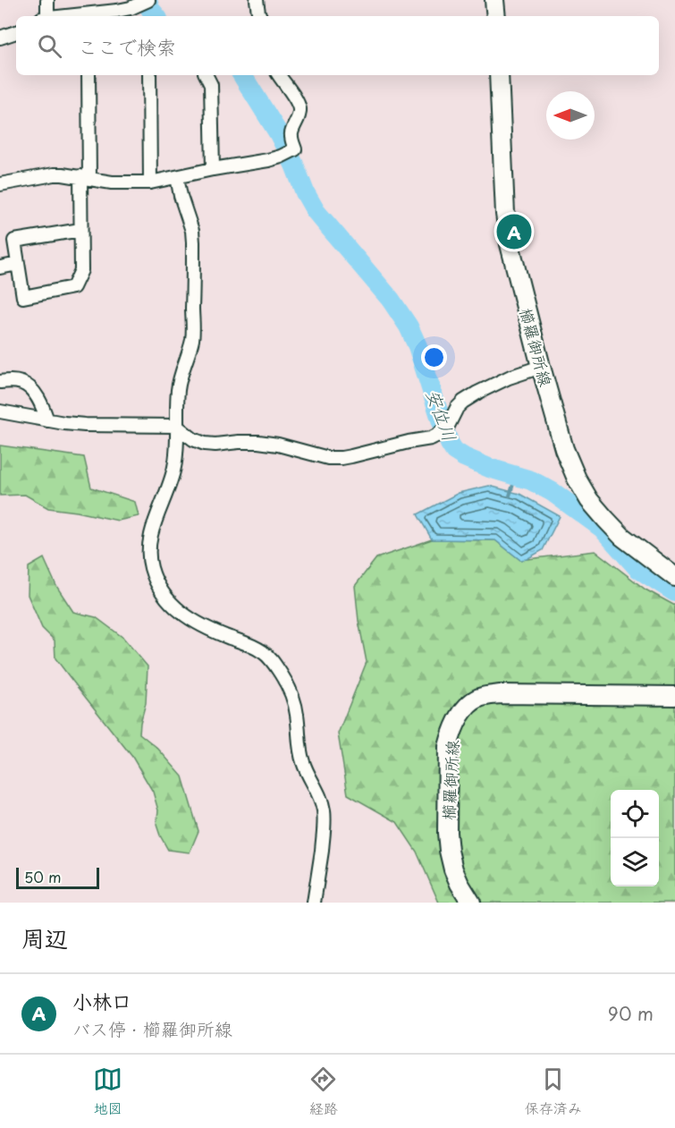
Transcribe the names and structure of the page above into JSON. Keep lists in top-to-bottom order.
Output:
{
  "streets": {
    "main road": ["櫛羅御所線"]
  },
  "water": ["安位川"],
  "scale_bar": "50 m",
  "north": "left",
  "page": {
    "search": "ここで検索",
    "pins": "A",
    "scale": "50 m",
    "heading": "周辺",
    "list": [
      {
        "mark": "A",
        "name": "小林口",
        "note": "バス停 · 櫛羅御所線",
        "value": "90 m"
      }
    ],
    "nav": ["地図", "経路", "保存済み"]
  }
}
